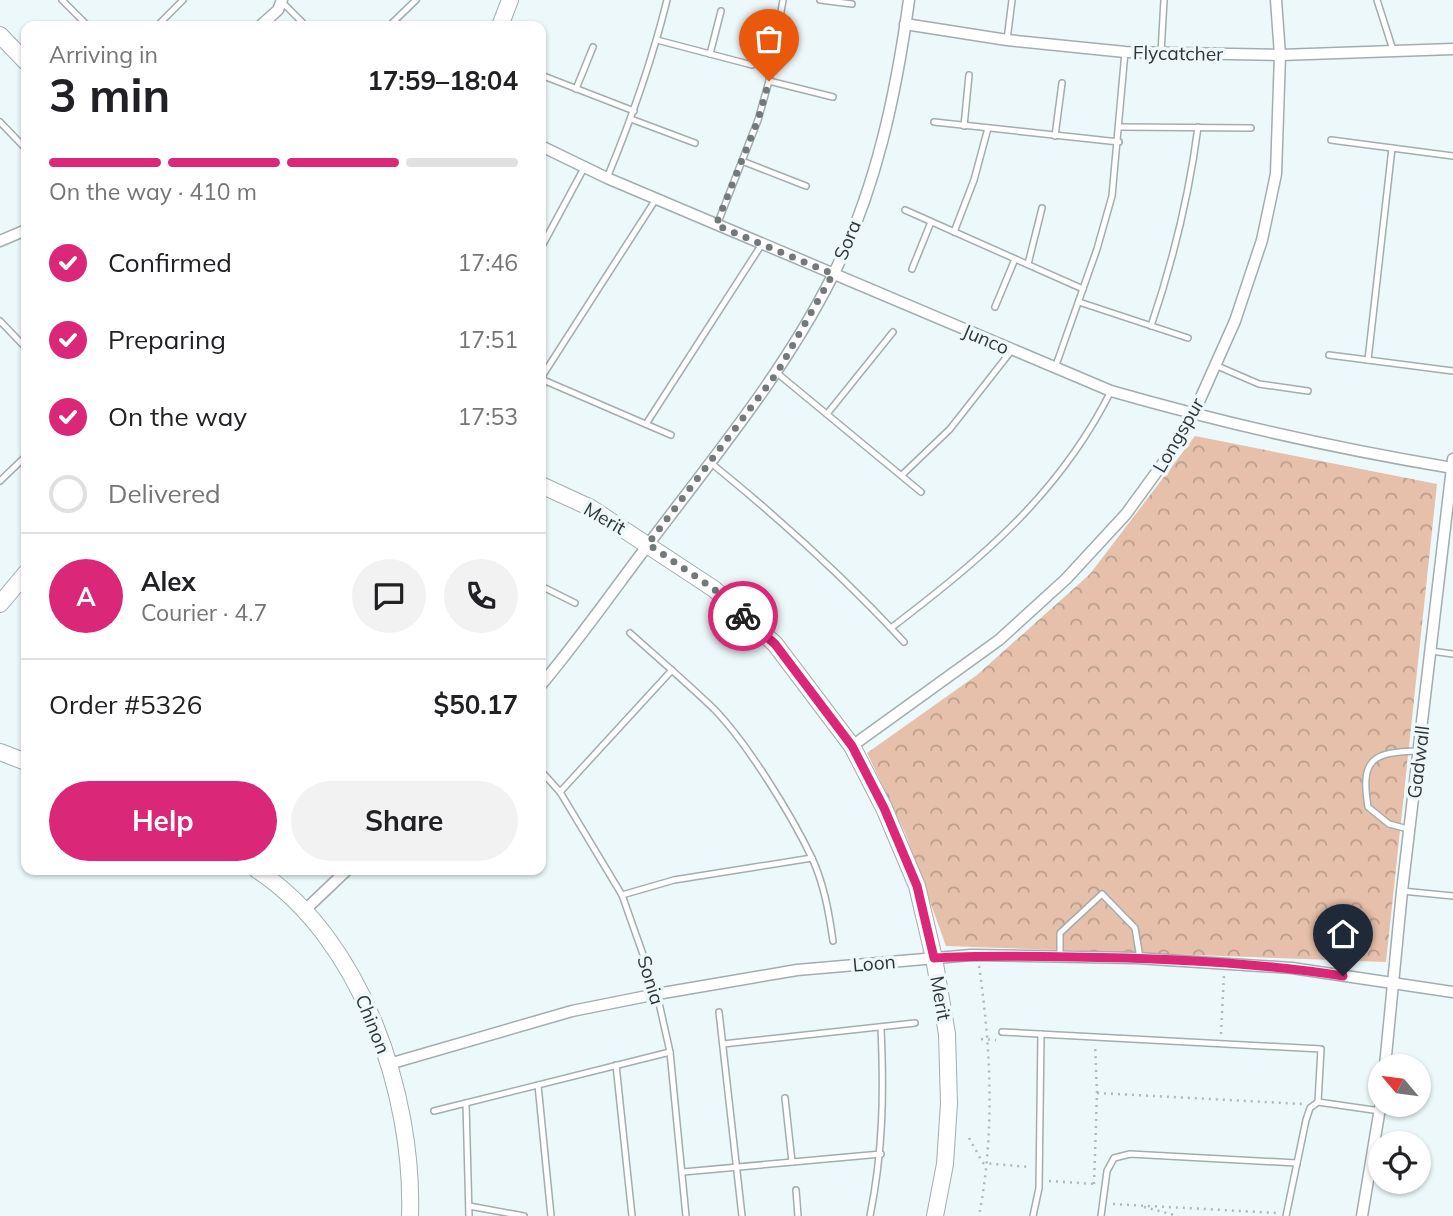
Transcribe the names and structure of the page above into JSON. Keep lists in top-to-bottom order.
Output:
{
  "streets": {
    "street": [
      "Flycatcher",
      "Sora",
      "Junco",
      "Longspur",
      "Merit",
      "Gadwall",
      "Loon",
      "Chinon"
    ],
    "lane": ["Sonia"]
  },
  "crossings": [
    ["Flycatcher", "Sora"],
    ["Flycatcher", "Longspur"],
    ["Sora", "Junco"],
    ["Sora", "Merit"],
    ["Junco", "Longspur"],
    ["Junco", "Gadwall"],
    ["Longspur", "Merit"],
    ["Merit", "Loon"],
    ["Gadwall", "Loon"],
    ["Loon", "Sonia"],
    ["Loon", "Chinon"]
  ],
  "north": "top left",
  "page": {
    "heading": ["3 min", "Arriving in", "17:59–18:04"],
    "panel": [
      "Alex",
      "Courier · 4.7",
      "Order #5326",
      "$50.17"
    ],
    "bar": "On the way · 410 m",
    "list": [
      ["Confirmed", "17:46"],
      ["Preparing", "17:51"],
      ["On the way", "17:53"],
      "Delivered"
    ],
    "round": "A",
    "buttons": ["Help", "Share"]
  }
}
